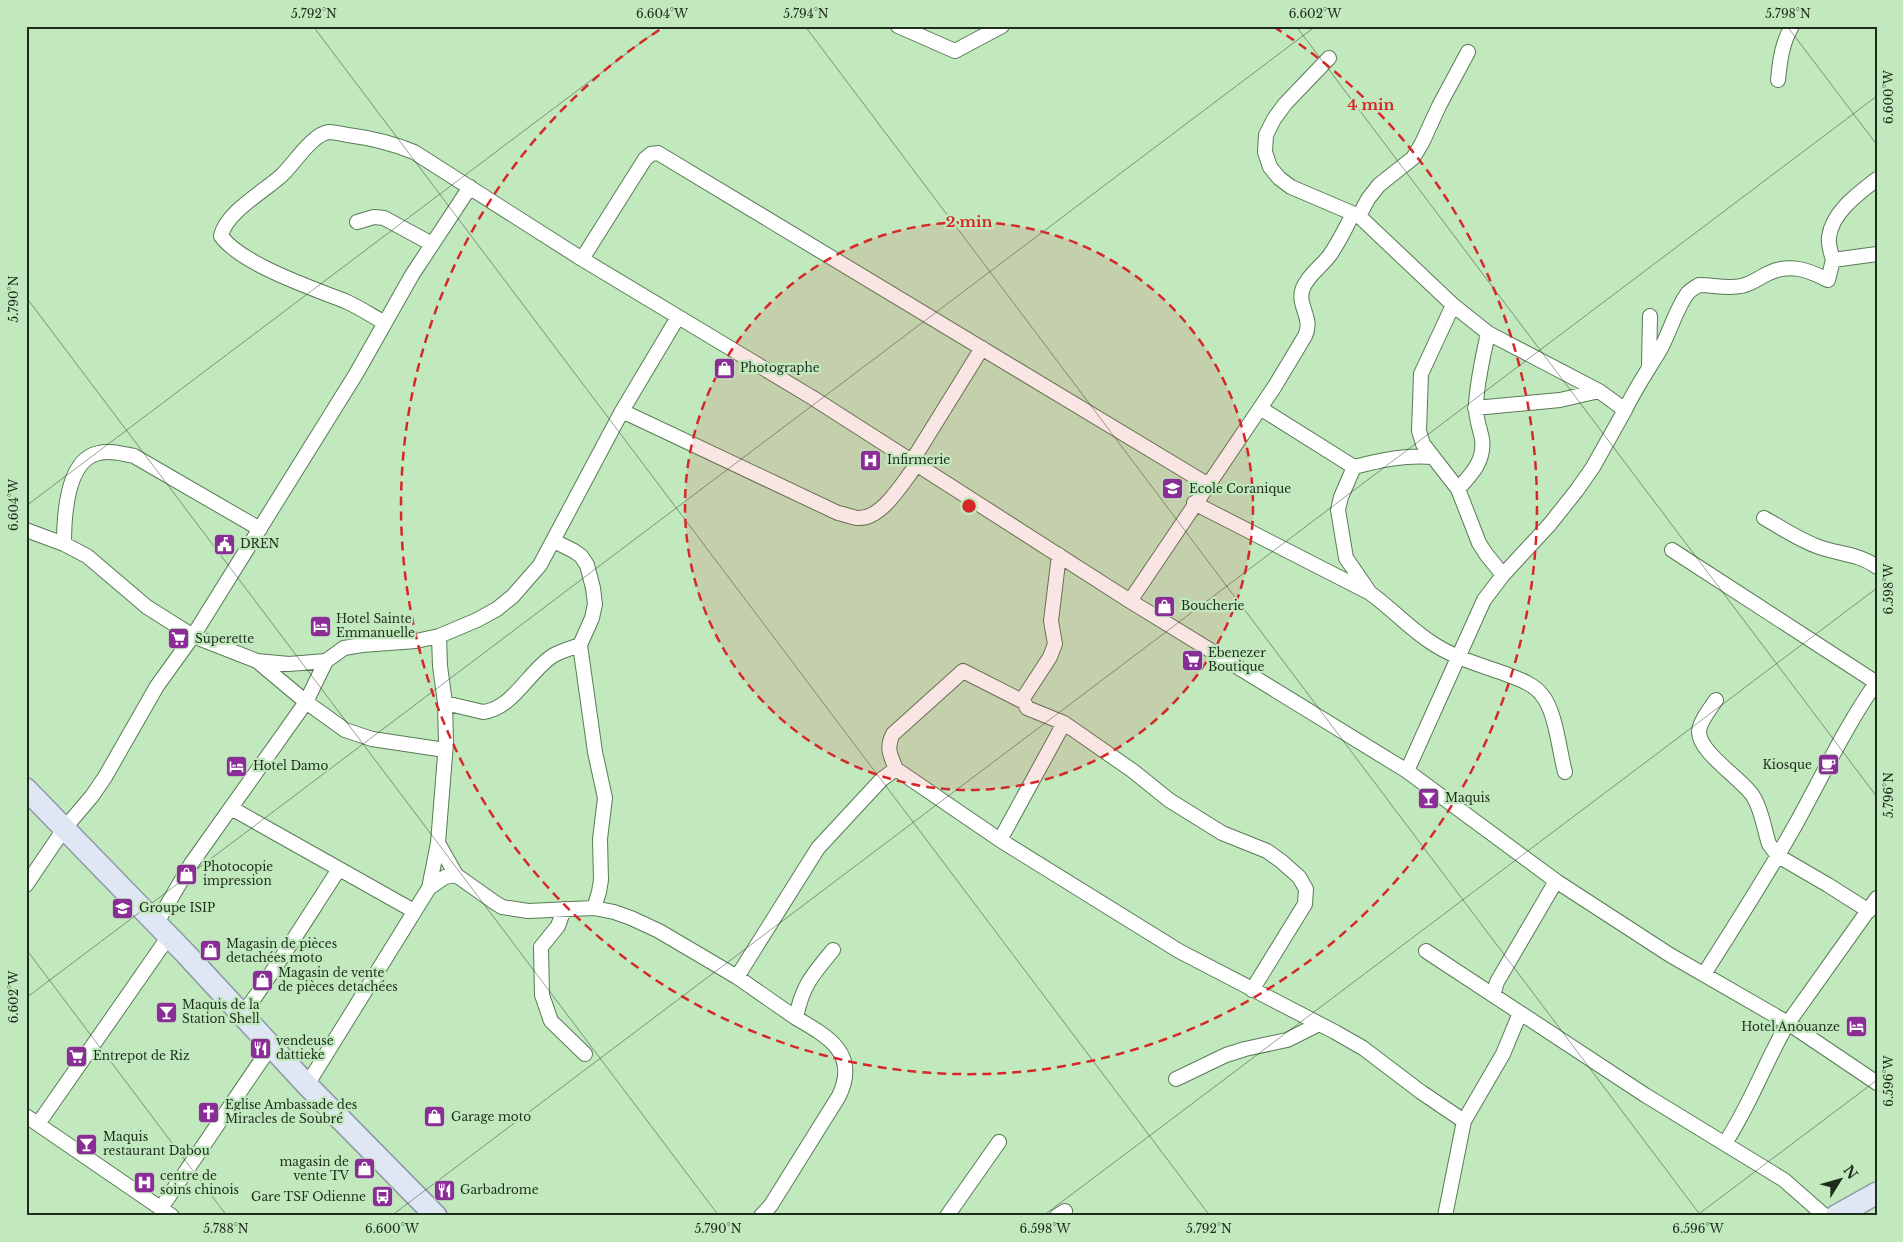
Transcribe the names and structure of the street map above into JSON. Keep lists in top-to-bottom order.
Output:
{
  "places": {
    "shop": [
      "Photographe",
      "Boucherie",
      "Photocopie impression",
      "Magasin de pièces detachées moto",
      "Magasin de vente de pièces detachées",
      "Garage moto",
      "magasin de vente TV"
    ],
    "hospital": ["Infirmerie", "centre de soins chinois"],
    "school or university": ["Ecole Coranique", "Groupe ISIP"],
    "public building": ["DREN"],
    "hotel": ["Hotel Sainte Emmanuelle", "Hotel Damo", "Hotel Anouanze"],
    "supermarket": ["Superette", "Ebenezer Boutique", "Entrepot de Riz"],
    "cafe": ["Kiosque"],
    "bar": ["Maquis", "Maquis de la Station Shell", "Maquis restaurant Dabou"],
    "restaurant": ["vendeuse dattieke", "Garbadrome"],
    "church": ["Eglise Ambassade des Miracles de Soubré"],
    "bus stop": ["Gare TSF Odienne"]
  },
  "north": "top right",
  "coordinates": [
    "5.792°N",
    "6.604°W",
    "5.794°N",
    "6.602°W",
    "5.798°N",
    "6.600°W",
    "5.790°N",
    "6.598°W",
    "5.796°N",
    "6.596°W",
    "5.788°N"
  ],
  "rings": ["4 min", "2 min"]
}
